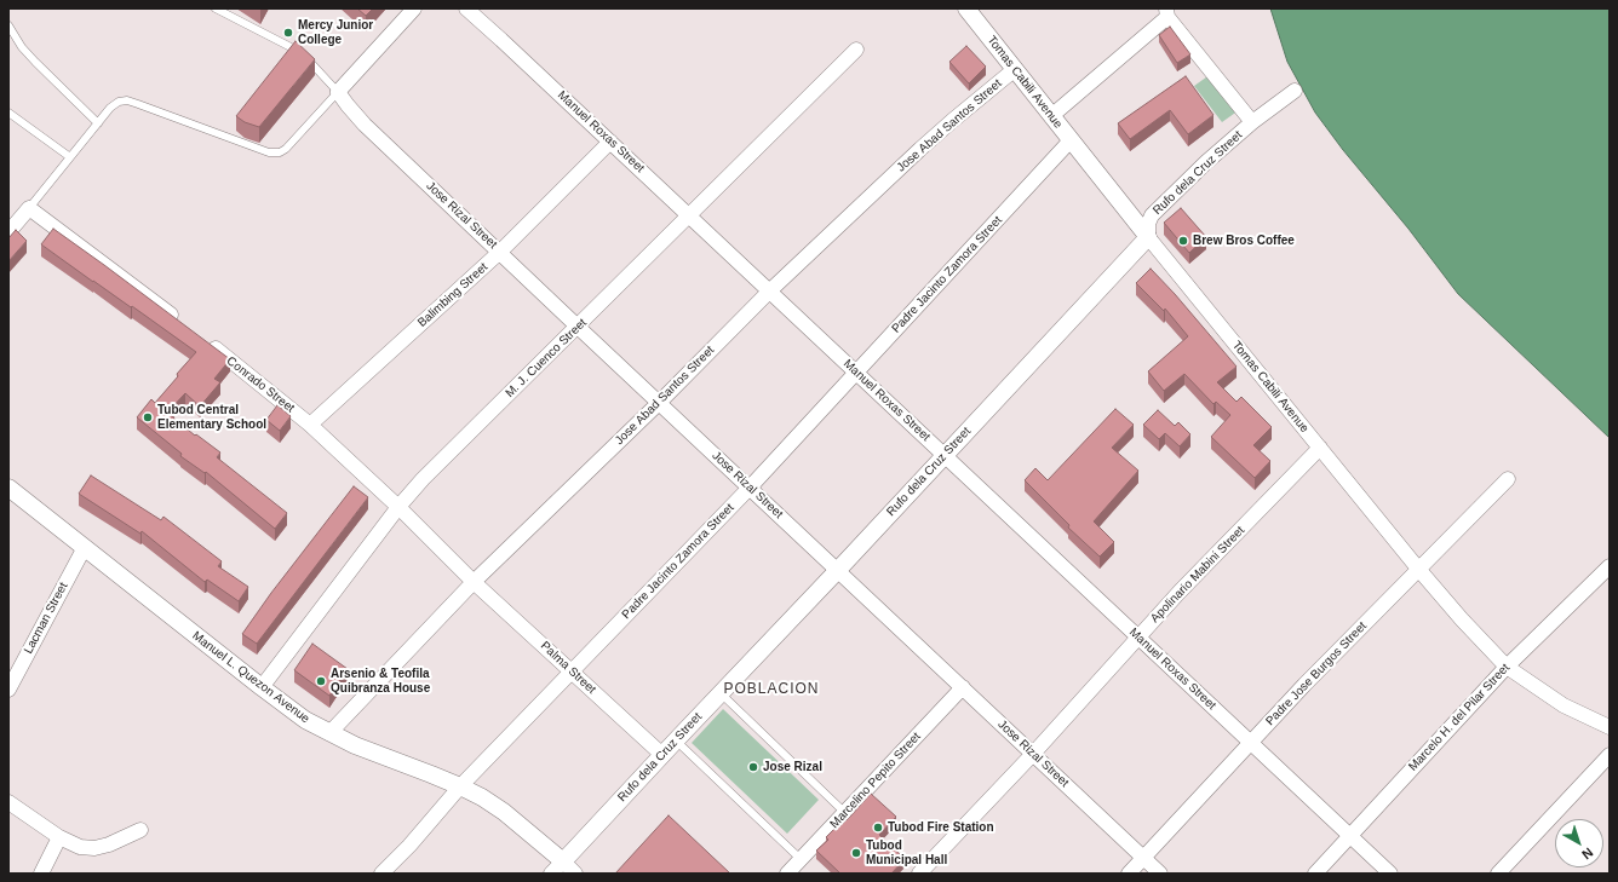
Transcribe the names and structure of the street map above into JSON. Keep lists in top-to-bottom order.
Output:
{
  "streets": {
    "street": [
      "Tomas Cabili Avenue",
      "Jose Abad Santos Street",
      "Manuel Roxas Street",
      "Rufo dela Cruz Street",
      "Jose Rizal Street",
      "Padre Jacinto Zamora Street",
      "Balimbing Street",
      "M. J. Cuenco Street",
      "Conrado Street",
      "Apolinario Mabini Street",
      "Lacman Street",
      "Palma Street",
      "Padre Jose Burgos Street",
      "Manuel L. Quezon Avenue",
      "Marcelo H. del Pilar Street",
      "Marcelino Pepito Street"
    ]
  },
  "crossings": [
    ["Tomas Cabili Avenue", "Jose Abad Santos Street"],
    ["Tomas Cabili Avenue", "Rufo dela Cruz Street"],
    ["Tomas Cabili Avenue", "Padre Jacinto Zamora Street"],
    ["Tomas Cabili Avenue", "Apolinario Mabini Street"],
    ["Tomas Cabili Avenue", "Padre Jose Burgos Street"],
    ["Tomas Cabili Avenue", "Marcelo H. del Pilar Street"],
    ["Jose Abad Santos Street", "Manuel Roxas Street"],
    ["Jose Abad Santos Street", "Jose Rizal Street"],
    ["Jose Abad Santos Street", "Conrado Street"],
    ["Jose Abad Santos Street", "Palma Street"],
    ["Jose Abad Santos Street", "Manuel L. Quezon Avenue"],
    ["Manuel Roxas Street", "Rufo dela Cruz Street"],
    ["Manuel Roxas Street", "Padre Jacinto Zamora Street"],
    ["Manuel Roxas Street", "Balimbing Street"],
    ["Manuel Roxas Street", "M. J. Cuenco Street"],
    ["Manuel Roxas Street", "Apolinario Mabini Street"],
    ["Manuel Roxas Street", "Padre Jose Burgos Street"],
    ["Manuel Roxas Street", "Marcelo H. del Pilar Street"],
    ["Rufo dela Cruz Street", "Jose Rizal Street"],
    ["Rufo dela Cruz Street", "Palma Street"],
    ["Rufo dela Cruz Street", "Manuel L. Quezon Avenue"],
    ["Jose Rizal Street", "Padre Jacinto Zamora Street"],
    ["Jose Rizal Street", "Balimbing Street"],
    ["Jose Rizal Street", "M. J. Cuenco Street"],
    ["Jose Rizal Street", "Apolinario Mabini Street"],
    ["Jose Rizal Street", "Padre Jose Burgos Street"],
    ["Jose Rizal Street", "Marcelino Pepito Street"],
    ["Padre Jacinto Zamora Street", "Palma Street"],
    ["Padre Jacinto Zamora Street", "Manuel L. Quezon Avenue"],
    ["Balimbing Street", "Conrado Street"],
    ["M. J. Cuenco Street", "Conrado Street"],
    ["M. J. Cuenco Street", "Manuel L. Quezon Avenue"],
    ["Conrado Street", "Palma Street"],
    ["Lacman Street", "Manuel L. Quezon Avenue"]
  ],
  "districts": ["POBLACION"],
  "places": [
    "Mercy Junior College",
    "Brew Bros Coffee",
    "Tubod Central Elementary School",
    "Arsenio & Teofila Quibranza House",
    "Jose Rizal",
    "Tubod Fire Station",
    "Tubod Municipal Hall"
  ],
  "north": "bottom right"
}
